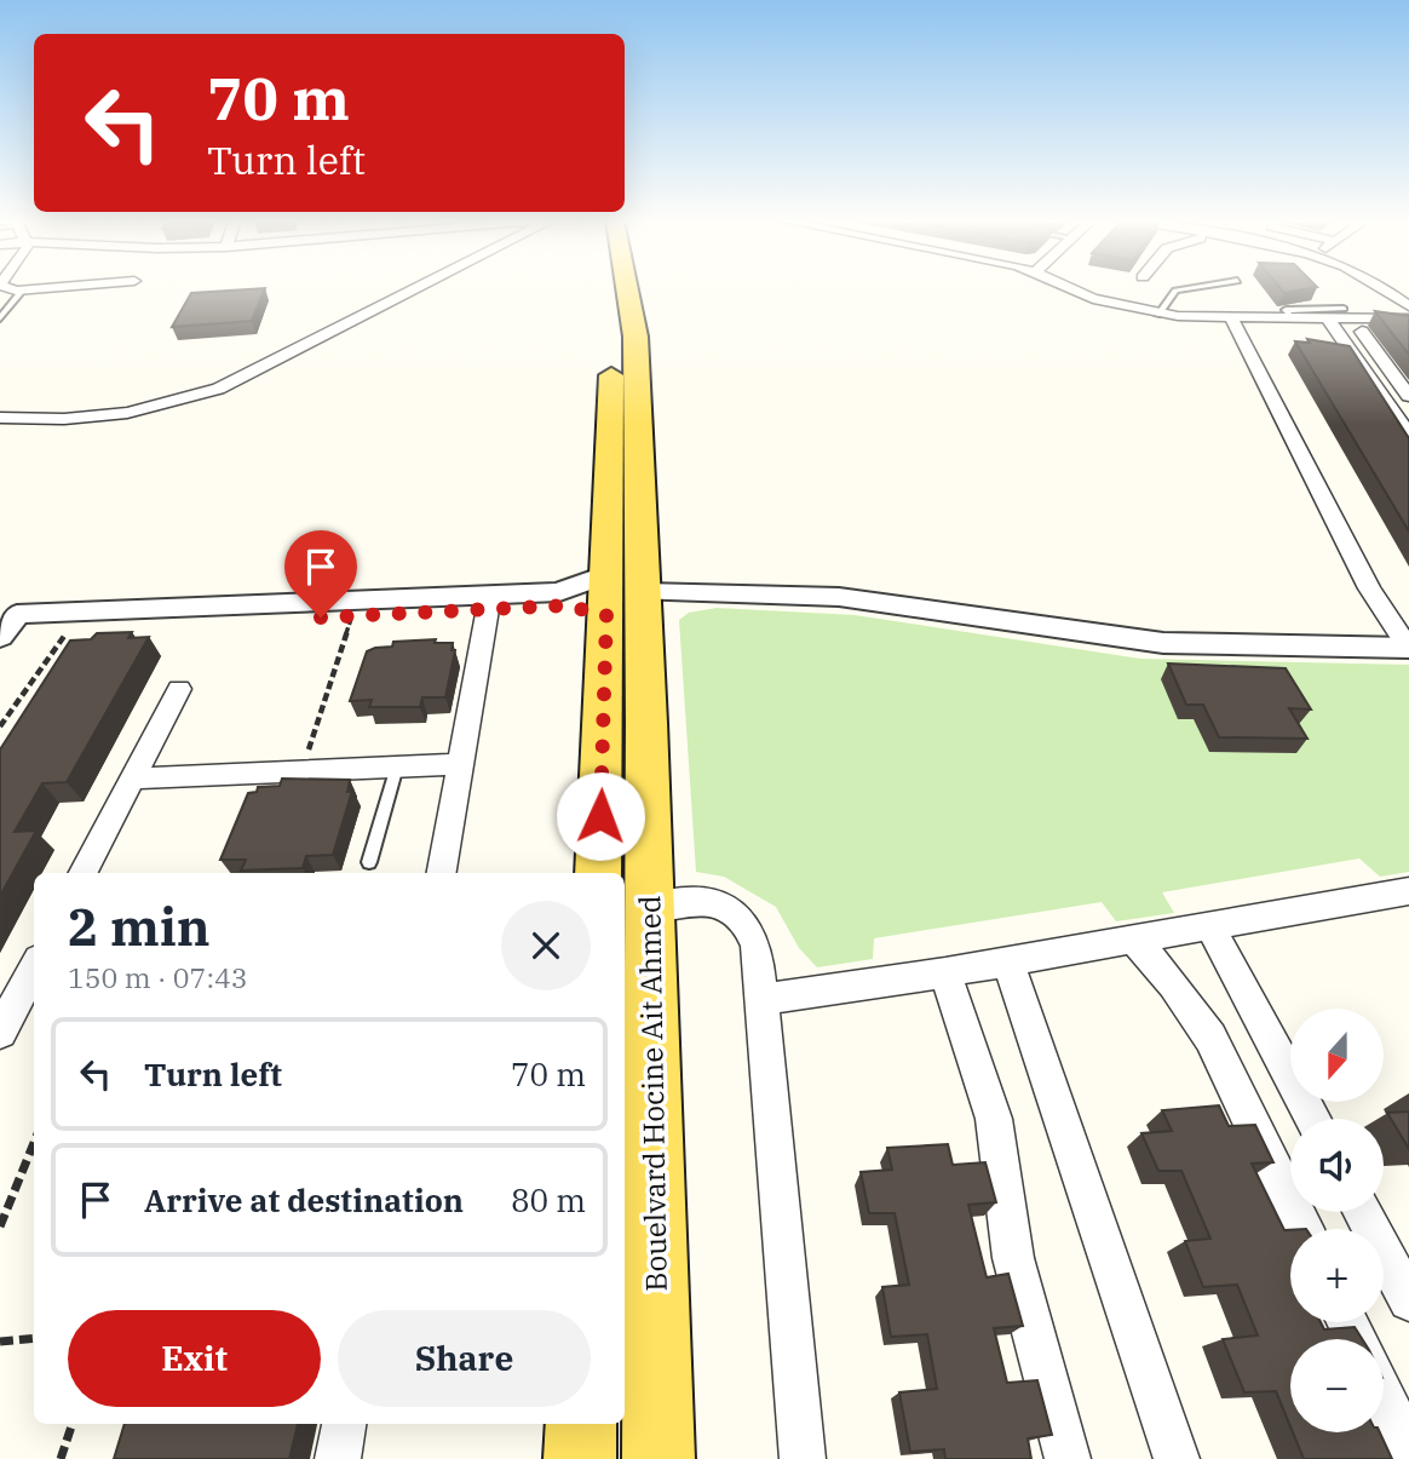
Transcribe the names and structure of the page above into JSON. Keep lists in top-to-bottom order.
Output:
{
  "streets": {
    "main road": ["Bouelvard Hocine Ait Ahmed"]
  },
  "north": "bottom",
  "page": {
    "turn": ["70 m", "Turn left"],
    "heading": ["2 min", "150 m · 07:43"],
    "map_buttons": ["+", "−"],
    "list": [
      {
        "name": "Turn left",
        "value": "70 m"
      },
      {
        "name": "Arrive at destination",
        "value": "80 m"
      }
    ],
    "buttons": ["Exit", "Share"]
  }
}
